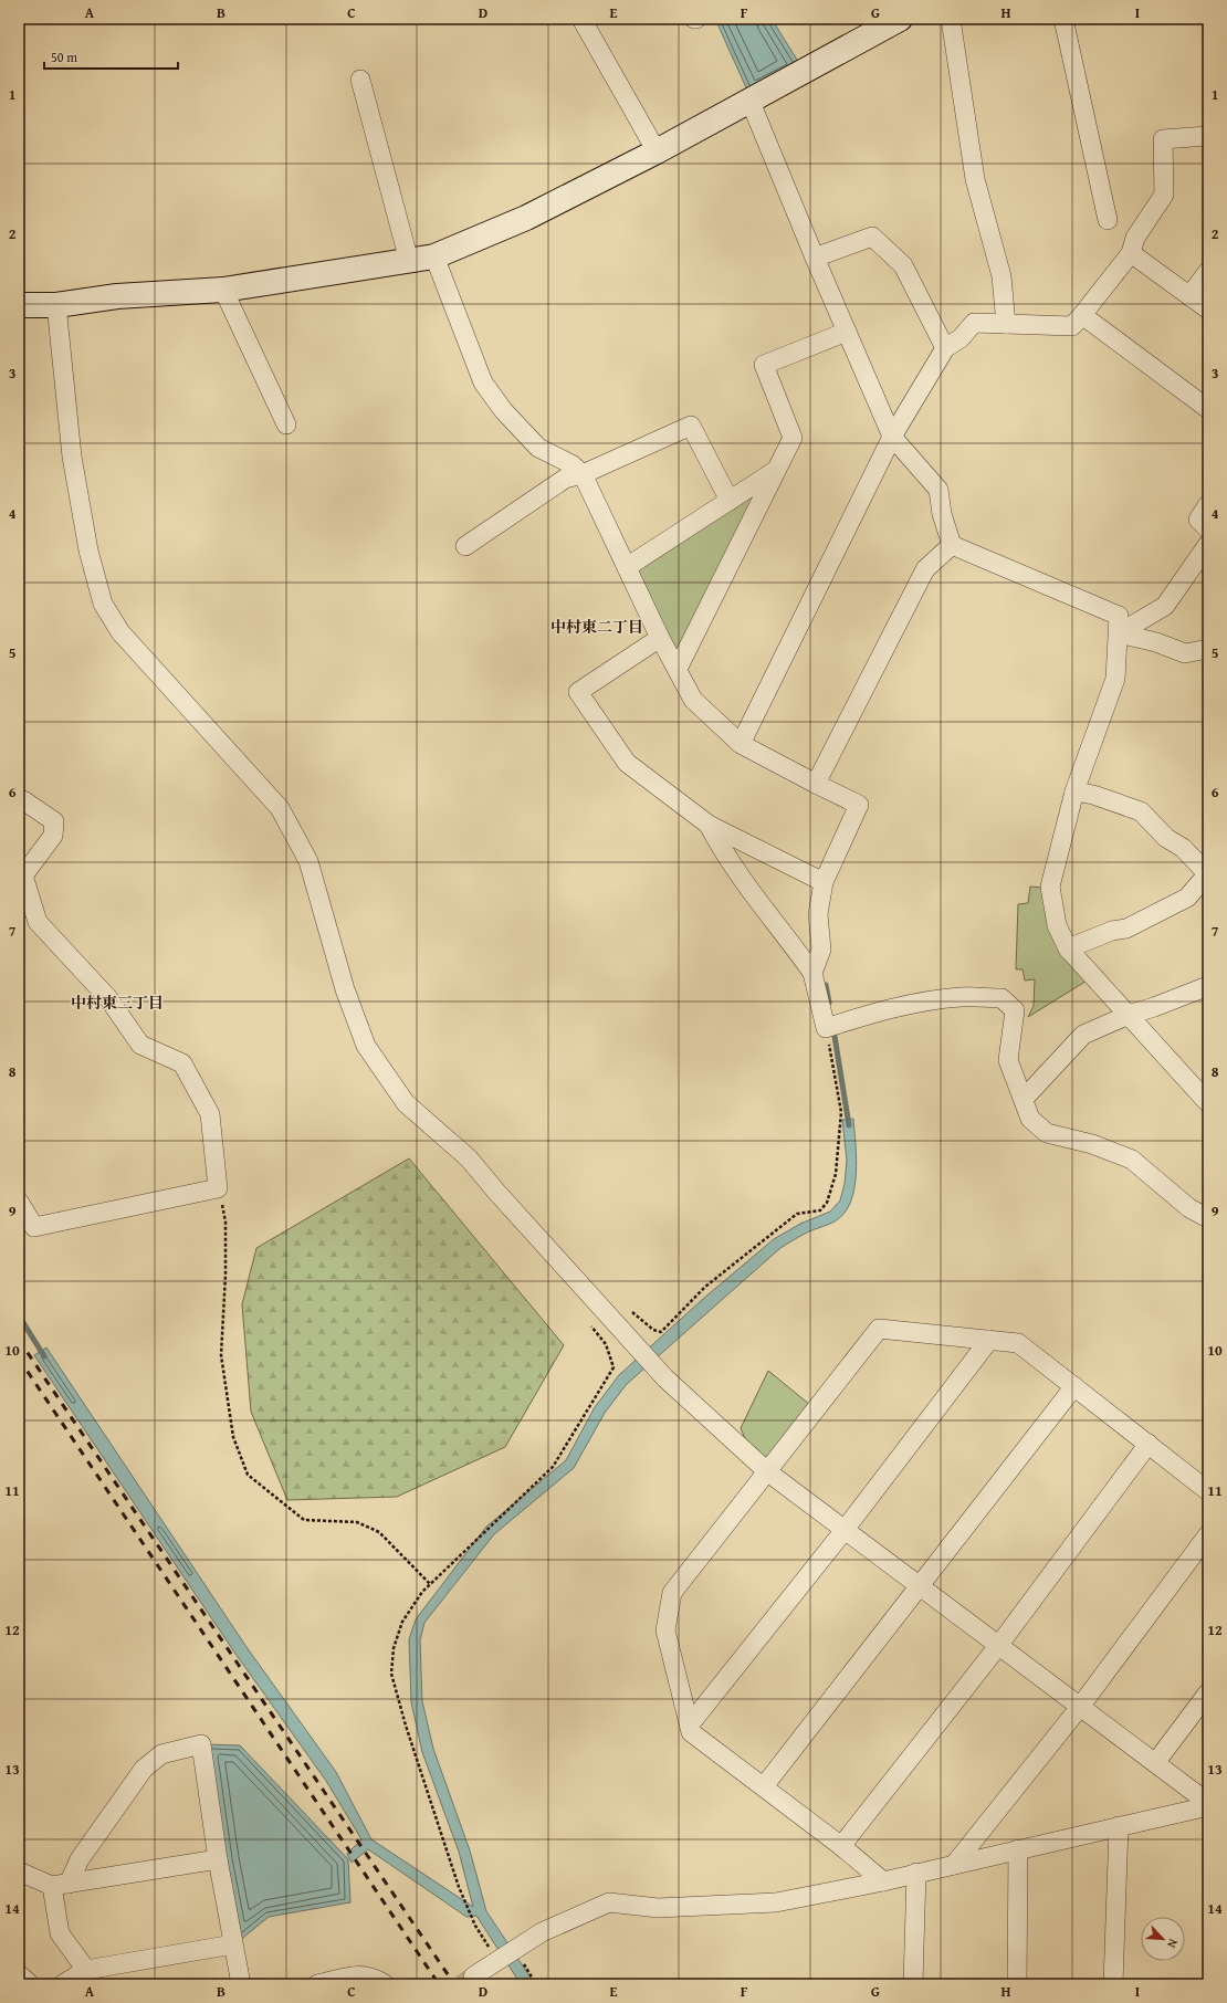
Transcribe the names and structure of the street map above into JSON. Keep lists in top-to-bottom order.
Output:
{
  "districts": ["中村東二丁目", "中村東三丁目"],
  "scale_bar": "50 m",
  "north": "bottom right",
  "grid": {
    "columns": [
      "A",
      "B",
      "C",
      "D",
      "E",
      "F",
      "G",
      "H",
      "I"
    ],
    "rows": [
      "1",
      "2",
      "3",
      "4",
      "5",
      "6",
      "7",
      "8",
      "9",
      "10",
      "11",
      "12",
      "13",
      "14"
    ]
  }
}
